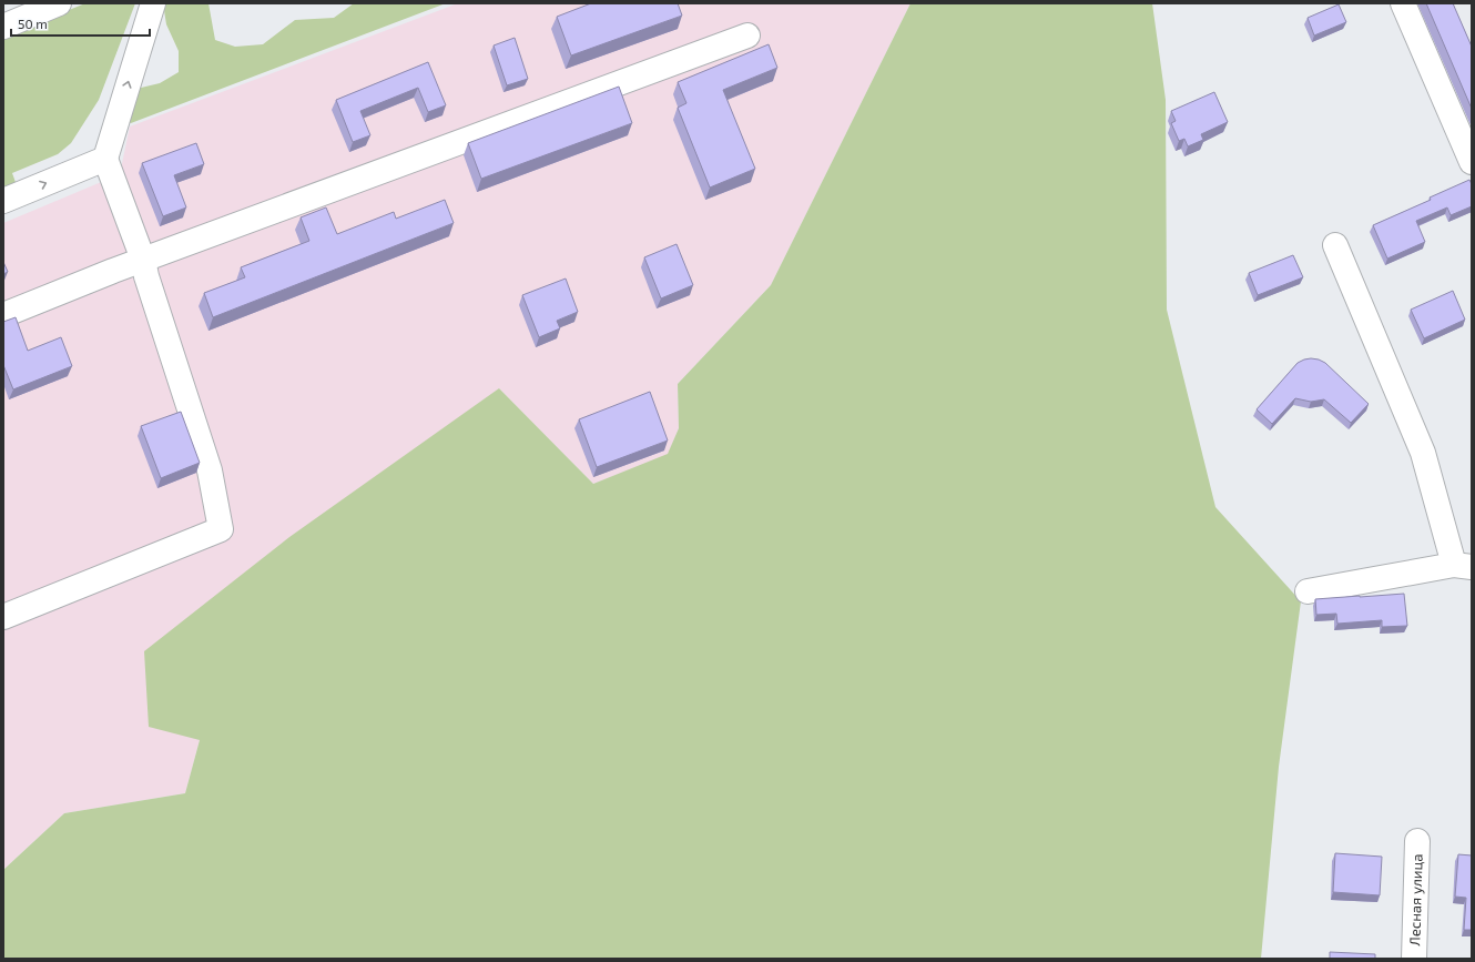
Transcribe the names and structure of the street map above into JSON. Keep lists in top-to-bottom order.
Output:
{
  "streets": {
    "street": ["Лесная улица"]
  },
  "scale_bar": "50 m"
}
